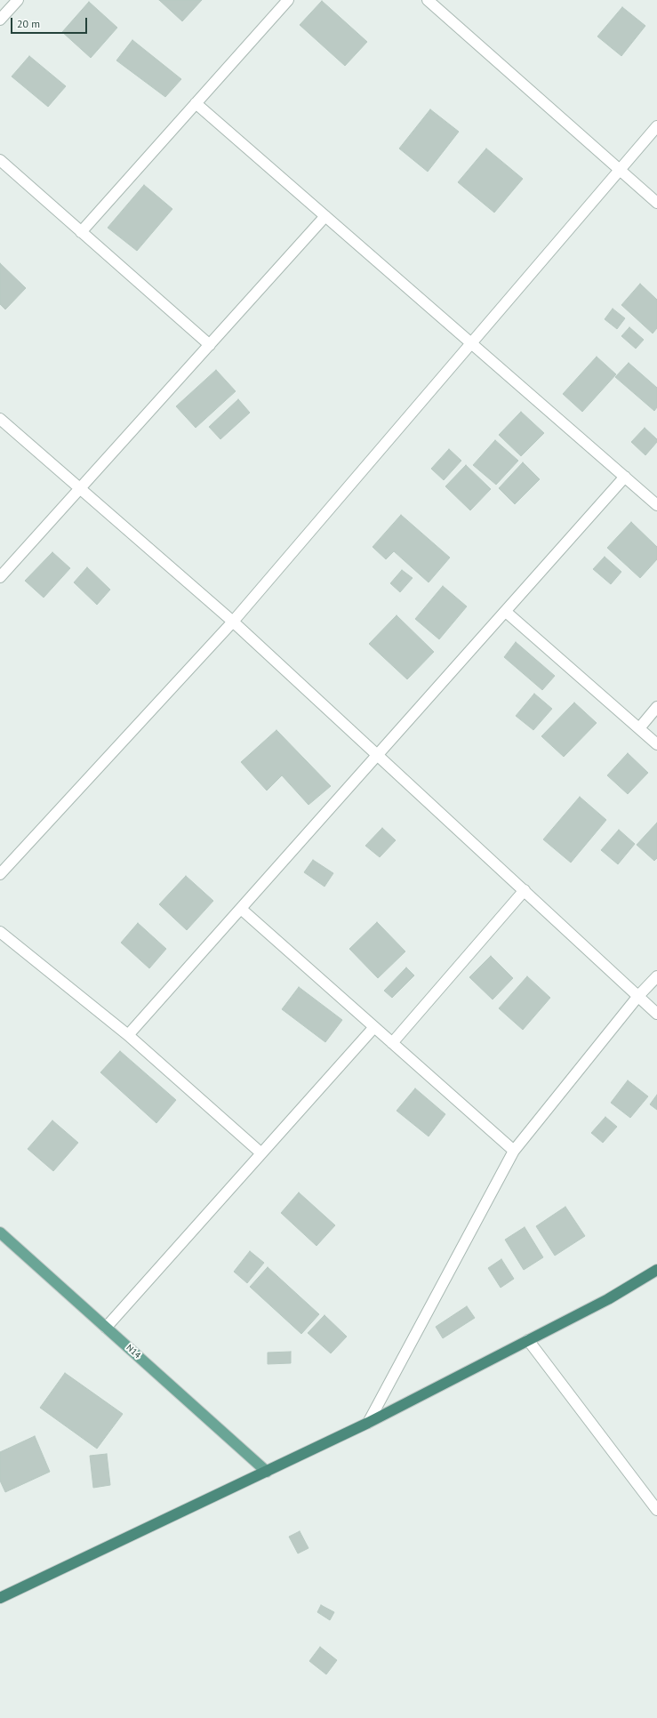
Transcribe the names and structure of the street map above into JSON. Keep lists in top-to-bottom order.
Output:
{
  "streets": {
    "main road": ["N14"]
  },
  "scale_bar": "20 m"
}
